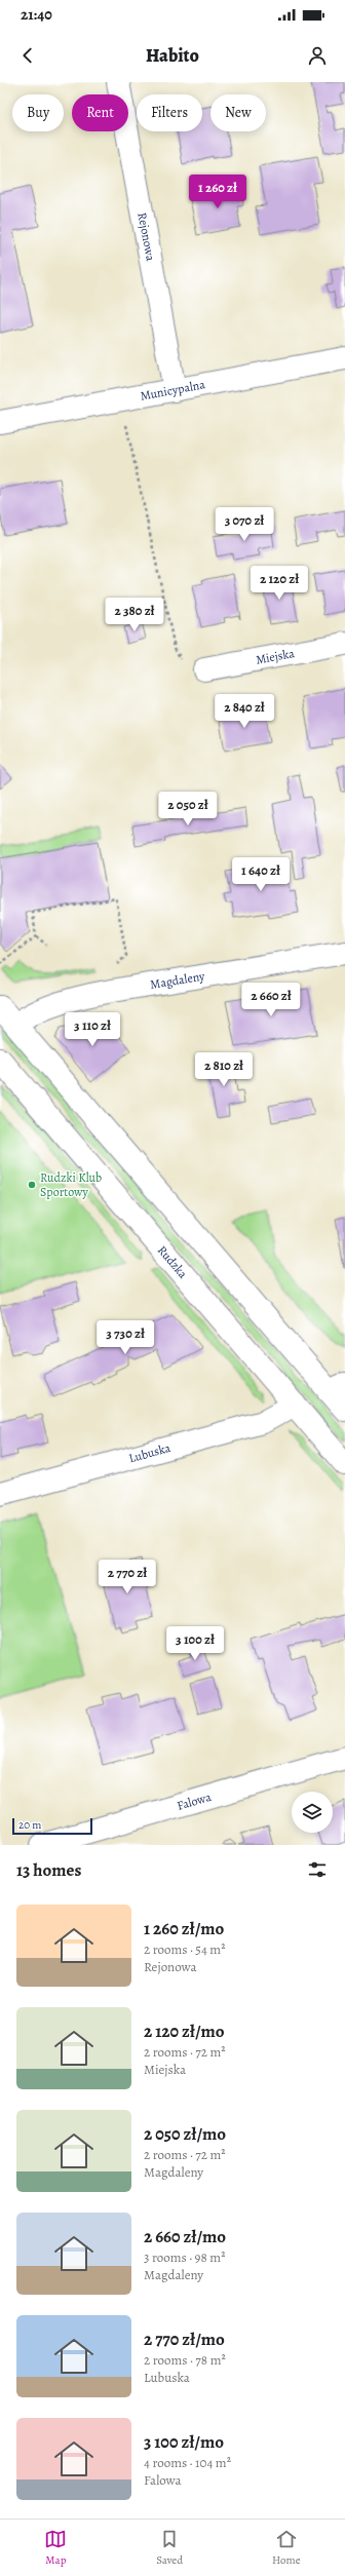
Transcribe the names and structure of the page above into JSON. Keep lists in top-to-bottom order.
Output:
{
  "streets": {
    "street": [
      "Rejonowa",
      "Municypalna",
      "Miejska",
      "Magdaleny",
      "Rudzka",
      "Lubuska",
      "Falowa"
    ]
  },
  "crossings": [
    ["Rejonowa", "Municypalna"],
    ["Rudzka", "Lubuska"]
  ],
  "places": ["Rudzki Klub Sportowy"],
  "scale_bar": "20 m",
  "page": {
    "status": "21:40",
    "header": "Habito",
    "chip": [
      "Buy",
      "Rent",
      "Filters",
      "New"
    ],
    "price": [
      "1 260 zł",
      "3 070 zł",
      "2 120 zł",
      "2 380 zł",
      "2 840 zł",
      "2 050 zł",
      "1 640 zł",
      "2 660 zł",
      "3 110 zł",
      "2 810 zł",
      "3 730 zł",
      "2 770 zł",
      "3 100 zł"
    ],
    "scale": "20 m",
    "heading": "13 homes",
    "list": [
      {
        "name": "1 260 zł/mo",
        "note": "2 rooms · 54 m² · Rejonowa"
      },
      {
        "name": "2 120 zł/mo",
        "note": "2 rooms · 72 m² · Miejska"
      },
      {
        "name": "2 050 zł/mo",
        "note": "2 rooms · 72 m² · Magdaleny"
      },
      {
        "name": "2 660 zł/mo",
        "note": "3 rooms · 98 m² · Magdaleny"
      },
      {
        "name": "2 770 zł/mo",
        "note": "2 rooms · 78 m² · Lubuska"
      },
      {
        "name": "3 100 zł/mo",
        "note": "4 rooms · 104 m² · Falowa"
      }
    ],
    "tabs": ["Map", "Saved", "Home"]
  }
}
